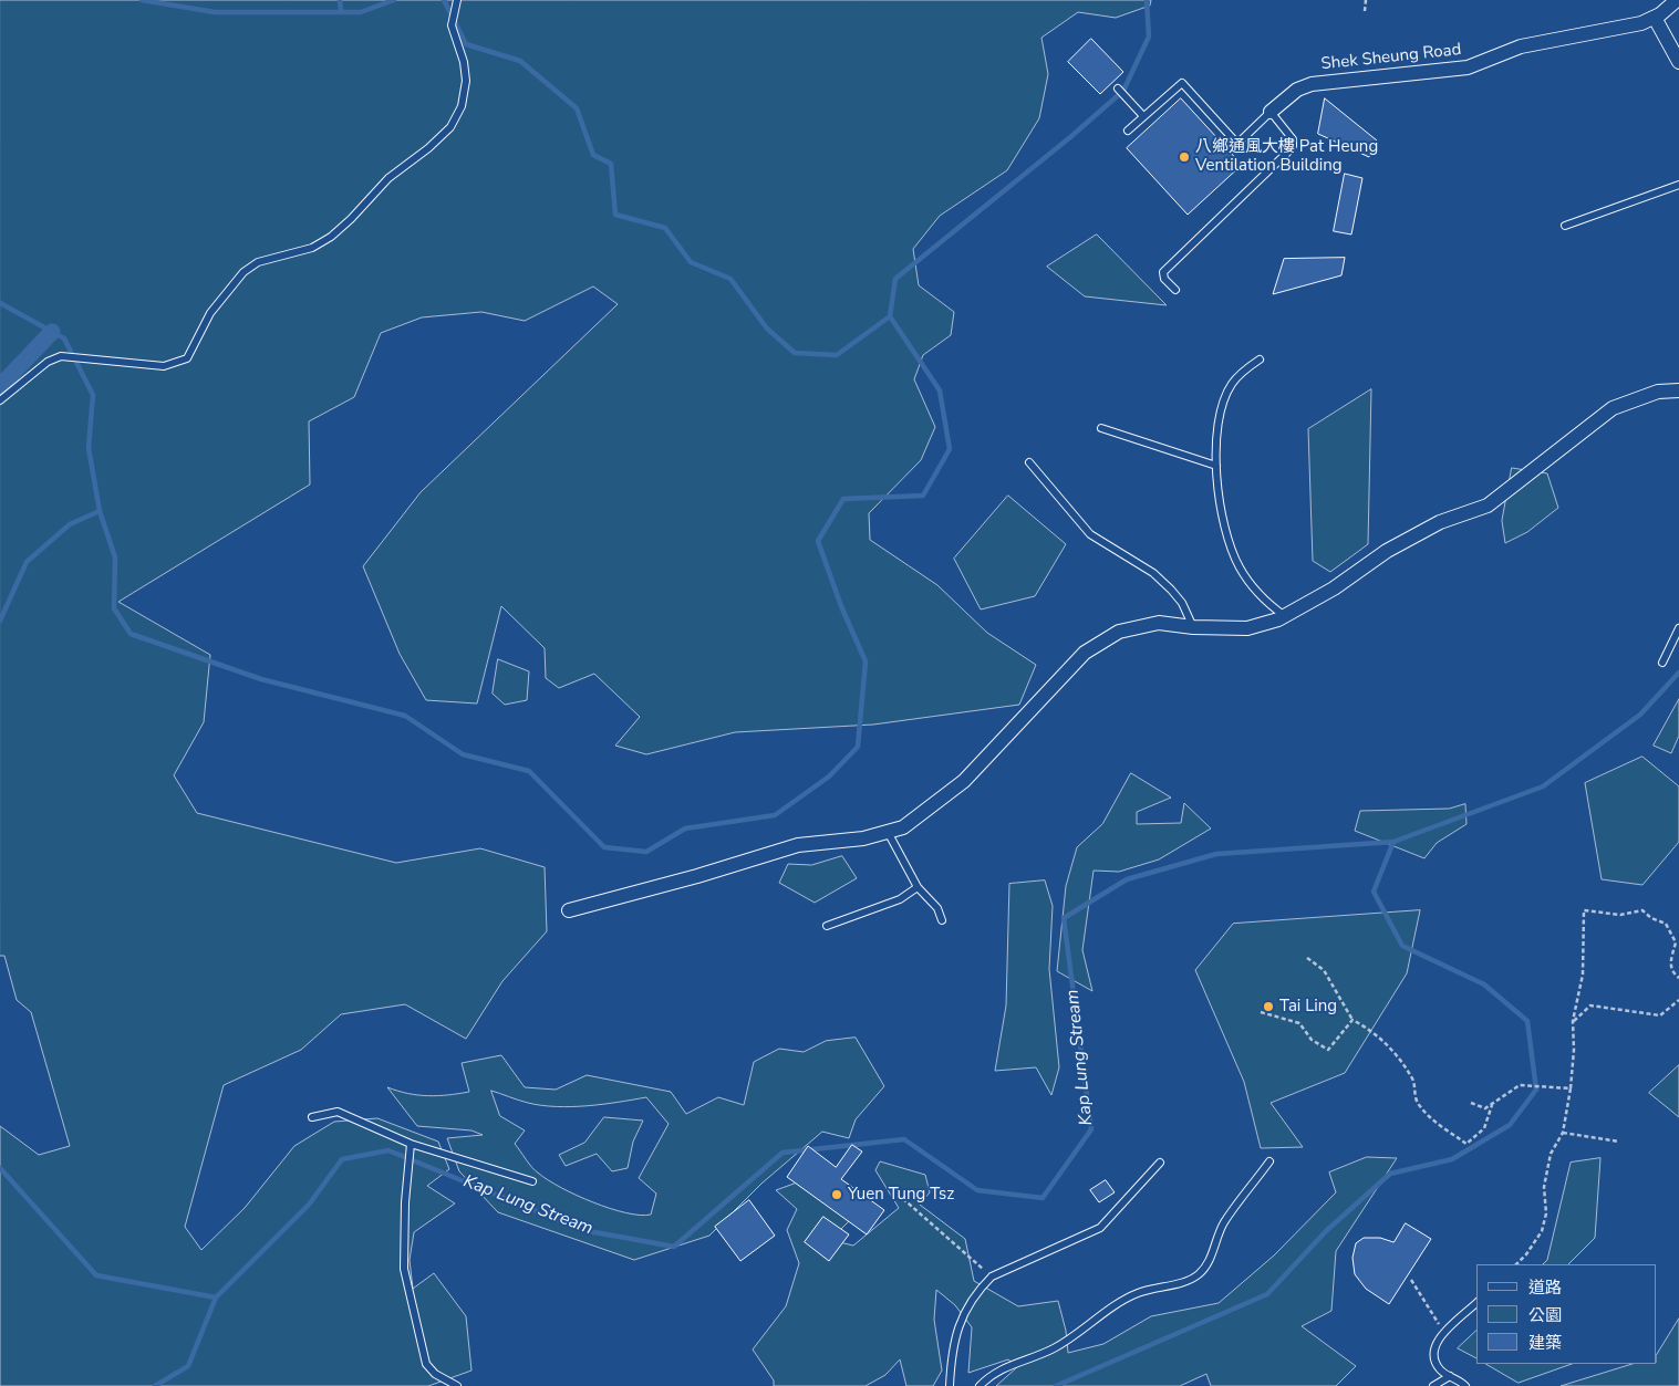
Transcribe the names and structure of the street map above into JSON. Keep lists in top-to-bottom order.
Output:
{
  "streets": {
    "street": ["Shek Sheung Road"]
  },
  "water": ["Kap Lung Stream"],
  "places": ["八鄉通風大樓 Pat Heung Ventilation Building", "Tai Ling", "Yuen Tung Tsz"],
  "legend": ["道路", "公園", "建築"]
}
